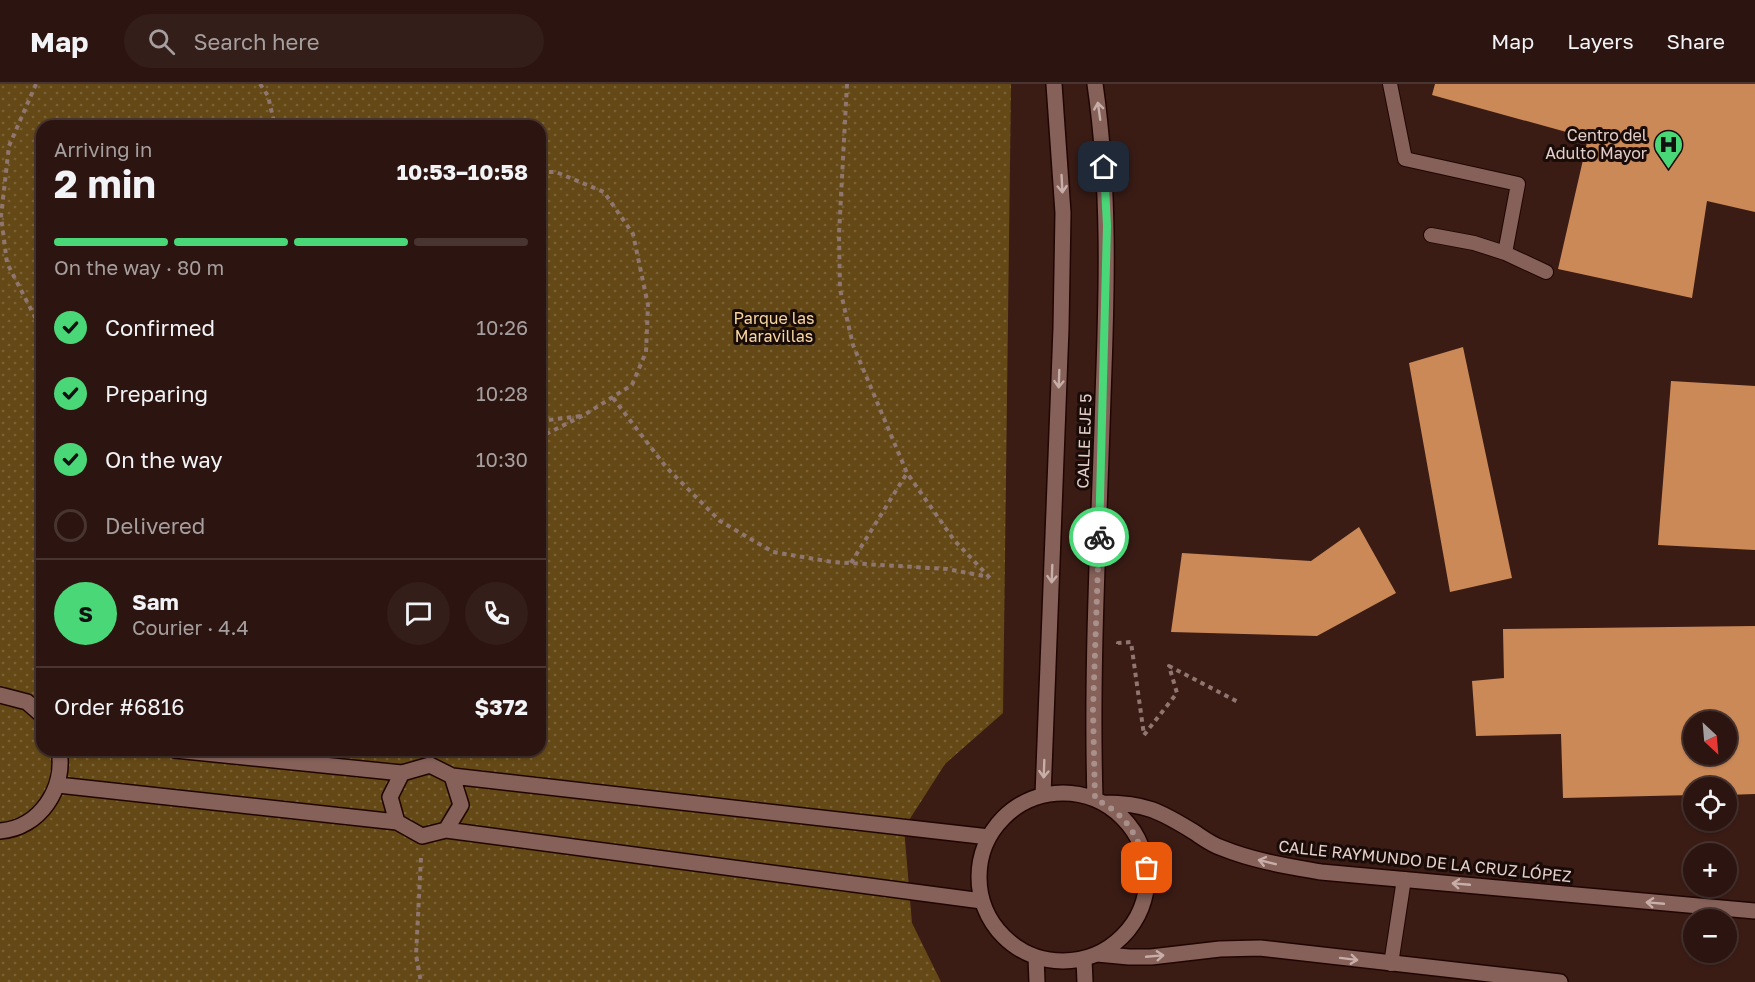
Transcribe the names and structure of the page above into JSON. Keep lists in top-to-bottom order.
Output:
{
  "streets": {
    "street": ["CALLE EJE 5", "CALLE RAYMUNDO DE LA CRUZ LÓPEZ"]
  },
  "crossings": [
    ["CALLE EJE 5", "CALLE RAYMUNDO DE LA CRUZ LÓPEZ"]
  ],
  "parks": ["Parque las Maravillas"],
  "places": {
    "hospital": ["Centro del Adulto Mayor"]
  },
  "north": "bottom right",
  "page": {
    "header": "Map",
    "search": "Search here",
    "nav": ["Map", "Layers", "Share"],
    "heading": ["2 min", "Arriving in", "10:53–10:58"],
    "panel": [
      "Sam",
      "Courier · 4.4",
      "Order #6816",
      "$372"
    ],
    "bar": "On the way · 80 m",
    "list": [
      ["Confirmed", "10:26"],
      ["Preparing", "10:28"],
      ["On the way", "10:30"],
      "Delivered"
    ],
    "round": "S",
    "map_buttons": ["+", "−"]
  }
}
